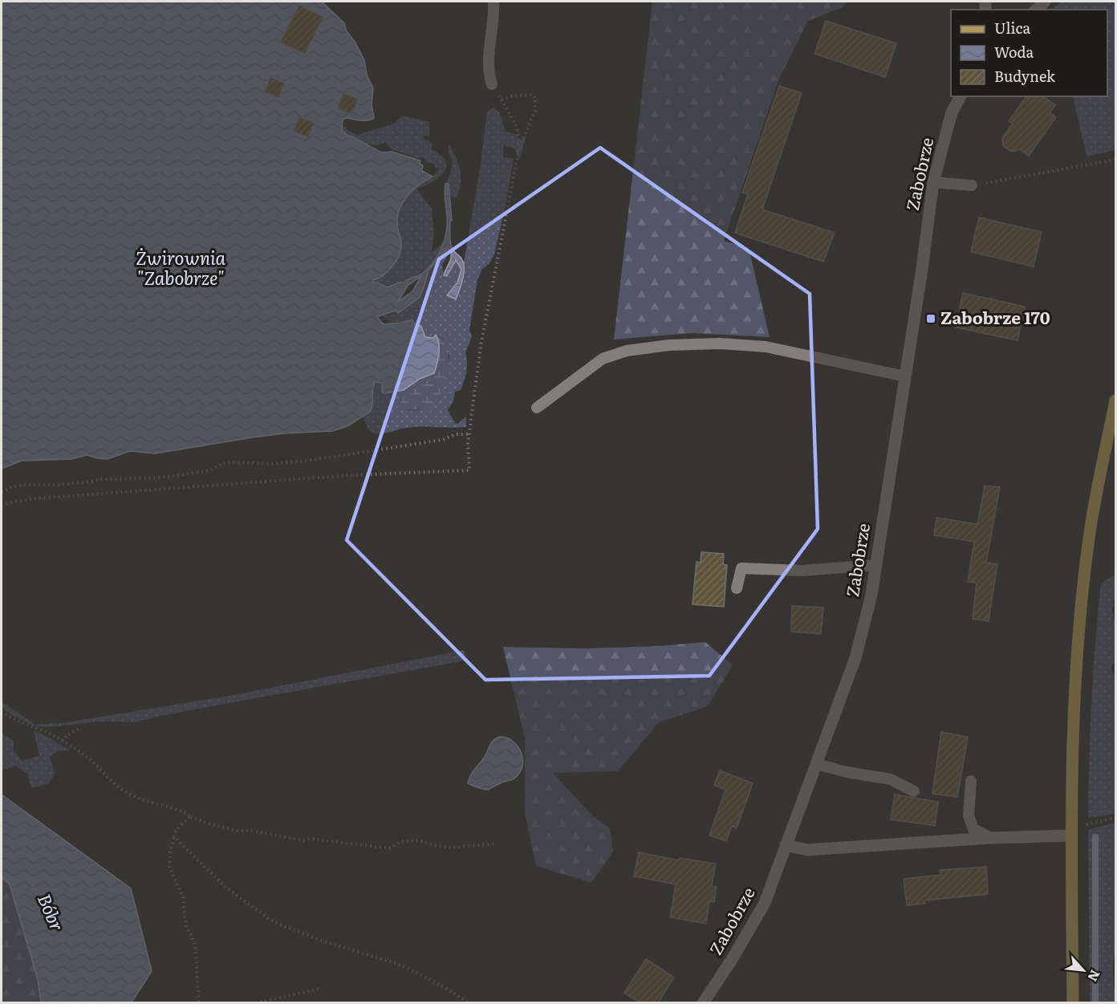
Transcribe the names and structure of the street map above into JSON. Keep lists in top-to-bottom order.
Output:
{
  "streets": {
    "street": ["Zabobrze"]
  },
  "water": ["Żwirownia \"Zabobrze\"", "Bóbr"],
  "places": {
    "transit": ["Zabobrze 170"]
  },
  "legend": ["Ulica", "Woda", "Budynek"],
  "north": "bottom right"
}
